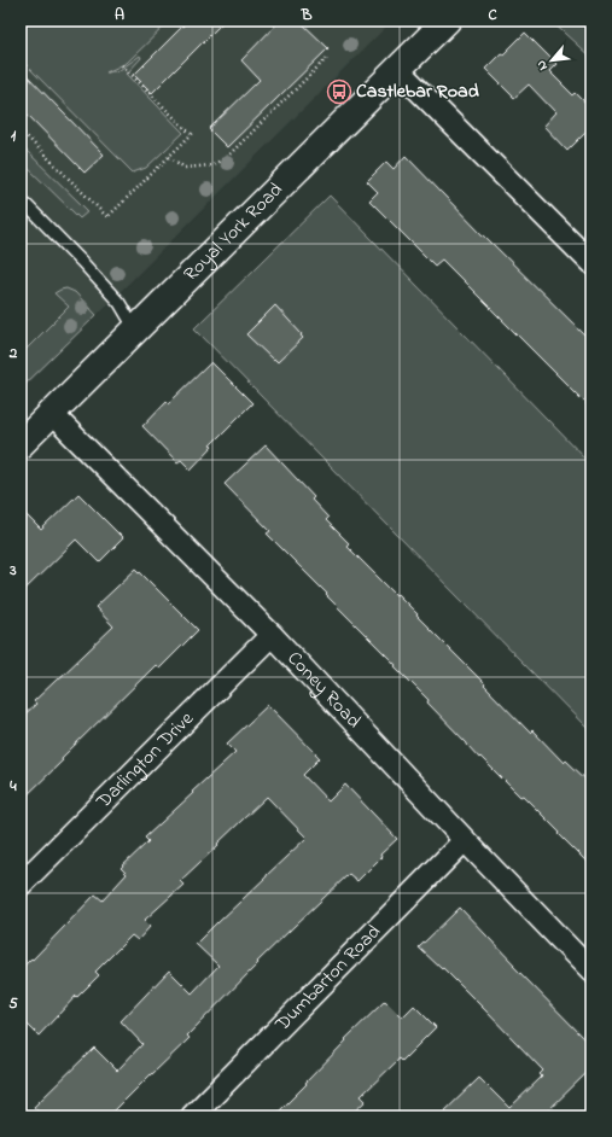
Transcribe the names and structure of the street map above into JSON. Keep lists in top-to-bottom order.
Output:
{
  "streets": {
    "main road": ["Royal York Road"],
    "street": ["Coney Road", "Darlington Drive", "Dumbarton Road"]
  },
  "crossings": [
    ["Royal York Road", "Coney Road"],
    ["Coney Road", "Darlington Drive"],
    ["Coney Road", "Dumbarton Road"]
  ],
  "places": {
    "bus stop": ["Castlebar Road"]
  },
  "north": "bottom left",
  "grid": {
    "columns": ["A", "B", "C"],
    "rows": [
      "1",
      "2",
      "3",
      "4",
      "5"
    ]
  }
}
